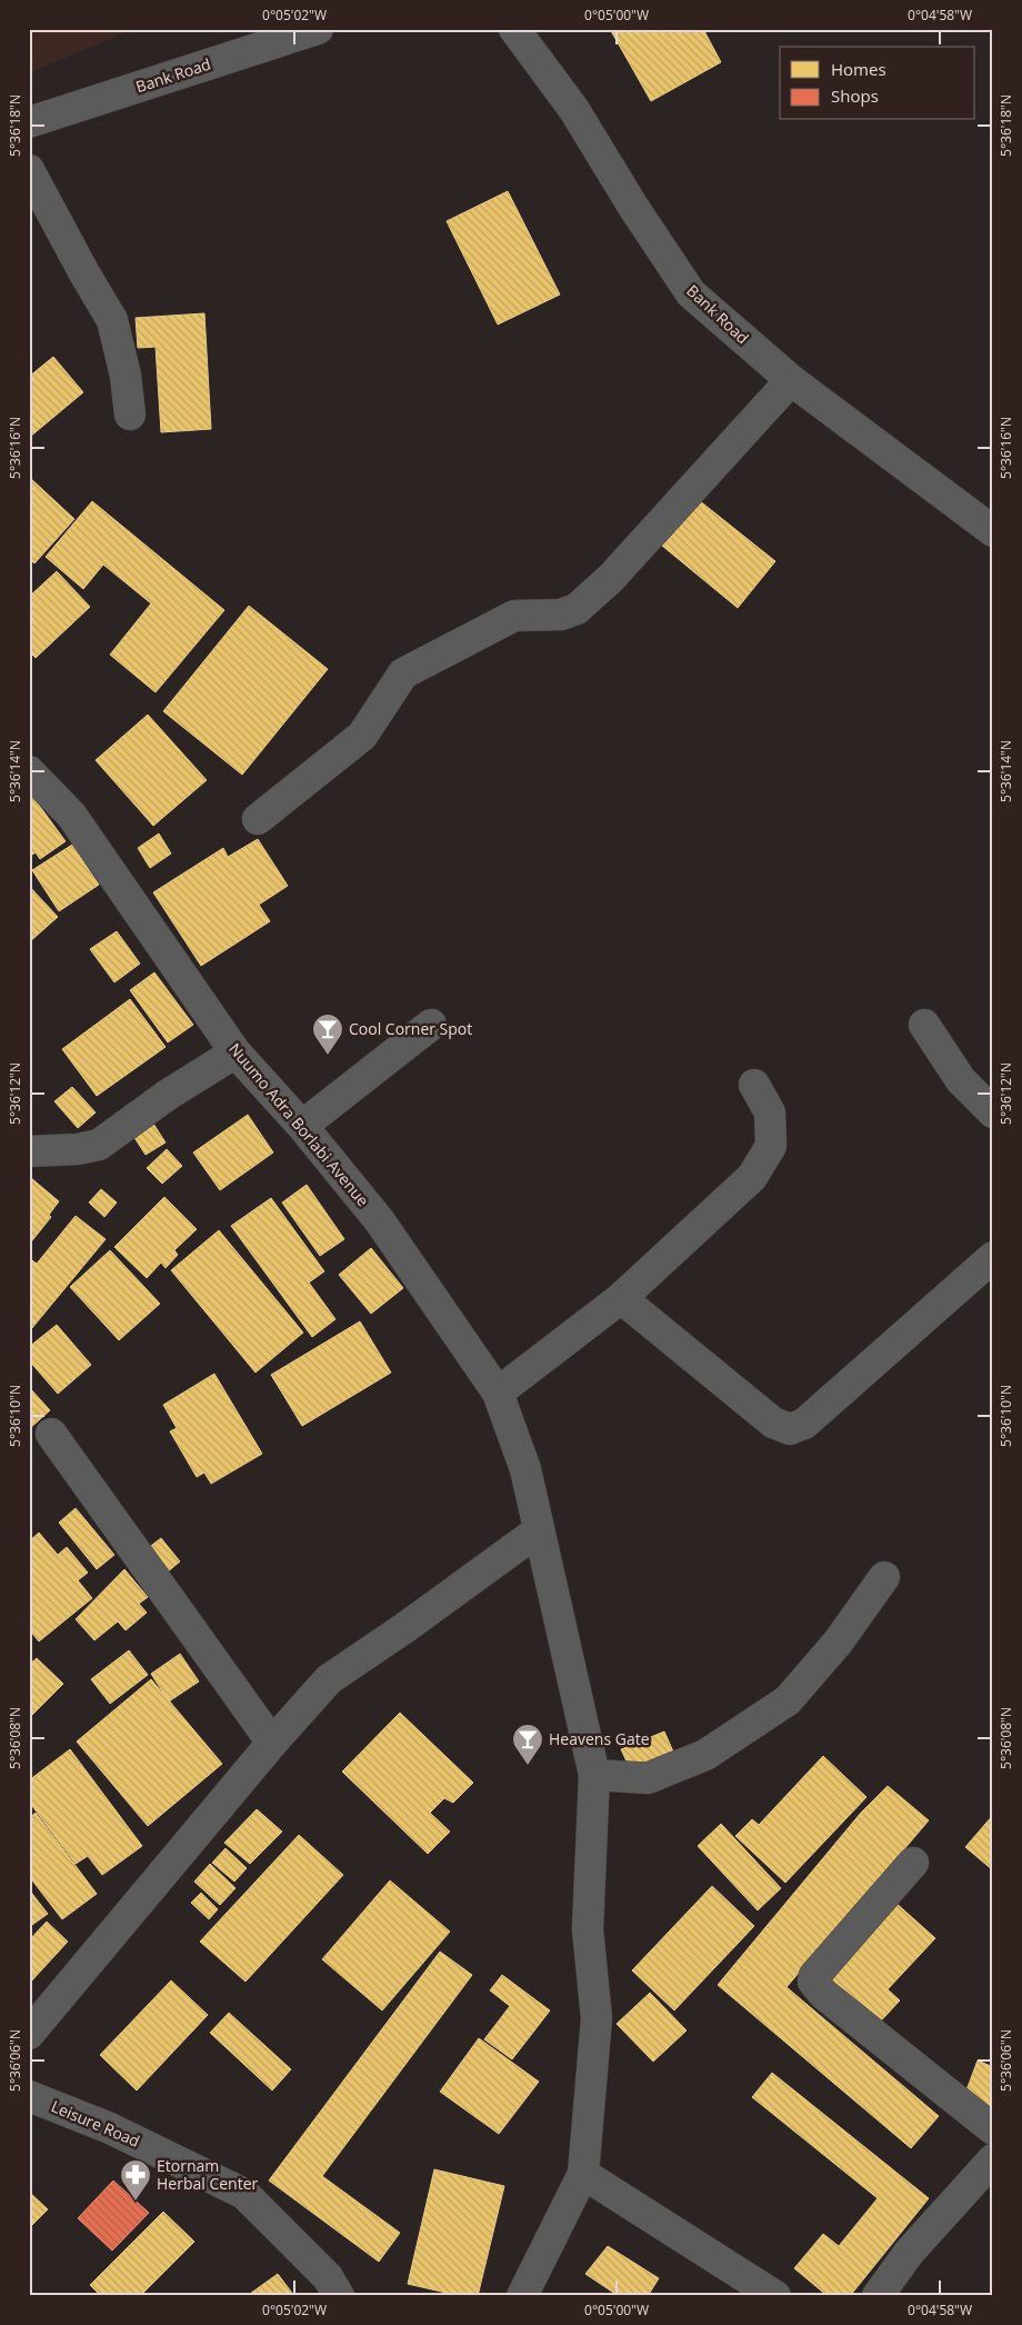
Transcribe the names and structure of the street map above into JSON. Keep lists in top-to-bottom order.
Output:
{
  "streets": {
    "street": ["Bank Road", "Nuumo Adra Borlabi Avenue", "Leisure Road"]
  },
  "places": {
    "bar": ["Cool Corner Spot", "Heavens Gate"],
    "pharmacy": ["Etornam Herbal Center"]
  },
  "legend": ["Homes", "Shops"],
  "coordinates": [
    "0°05'02\"W",
    "0°05'00\"W",
    "0°04'58\"W",
    "5°36'18\"N",
    "5°36'16\"N",
    "5°36'14\"N",
    "5°36'12\"N",
    "5°36'10\"N",
    "5°36'08\"N",
    "5°36'06\"N"
  ]
}
